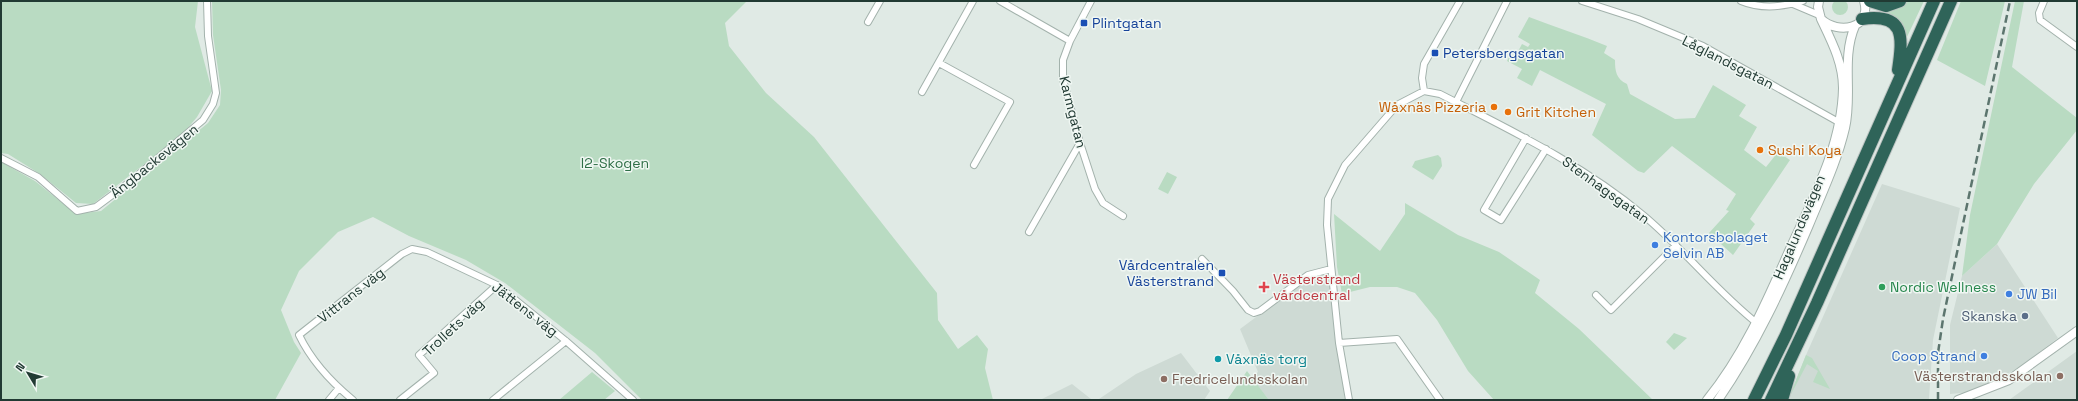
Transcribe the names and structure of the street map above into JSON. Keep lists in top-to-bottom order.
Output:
{
  "streets": {
    "street": [
      "Låglandsgatan",
      "Karmgatan",
      "Ängbackevägen",
      "Stenhagsgatan",
      "Hagalundsvägen",
      "Vittrans väg",
      "Jättens väg",
      "Trollets väg"
    ]
  },
  "crossings": [
    ["Låglandsgatan", "Hagalundsvägen"],
    ["Stenhagsgatan", "Hagalundsvägen"],
    ["Vittrans väg", "Jättens väg"],
    ["Jättens väg", "Trollets väg"]
  ],
  "parks": ["I2-Skogen"],
  "places": {
    "transit": ["Plintgatan", "Petersbergsgatan", "Vårdcentralen Västerstrand"],
    "other": [
      "Wåxnäs Pizzeria",
      "Grit Kitchen",
      "Sushi Koya",
      "Kontorsbolaget Selvin AB",
      "Nordic Wellness",
      "JW Bil",
      "Skanska",
      "Coop Strand",
      "Våxnäs torg",
      "Västerstrandsskolan",
      "Fredricelundsskolan"
    ],
    "health": ["Västerstrand vårdcentral"]
  },
  "north": "top left"
}
